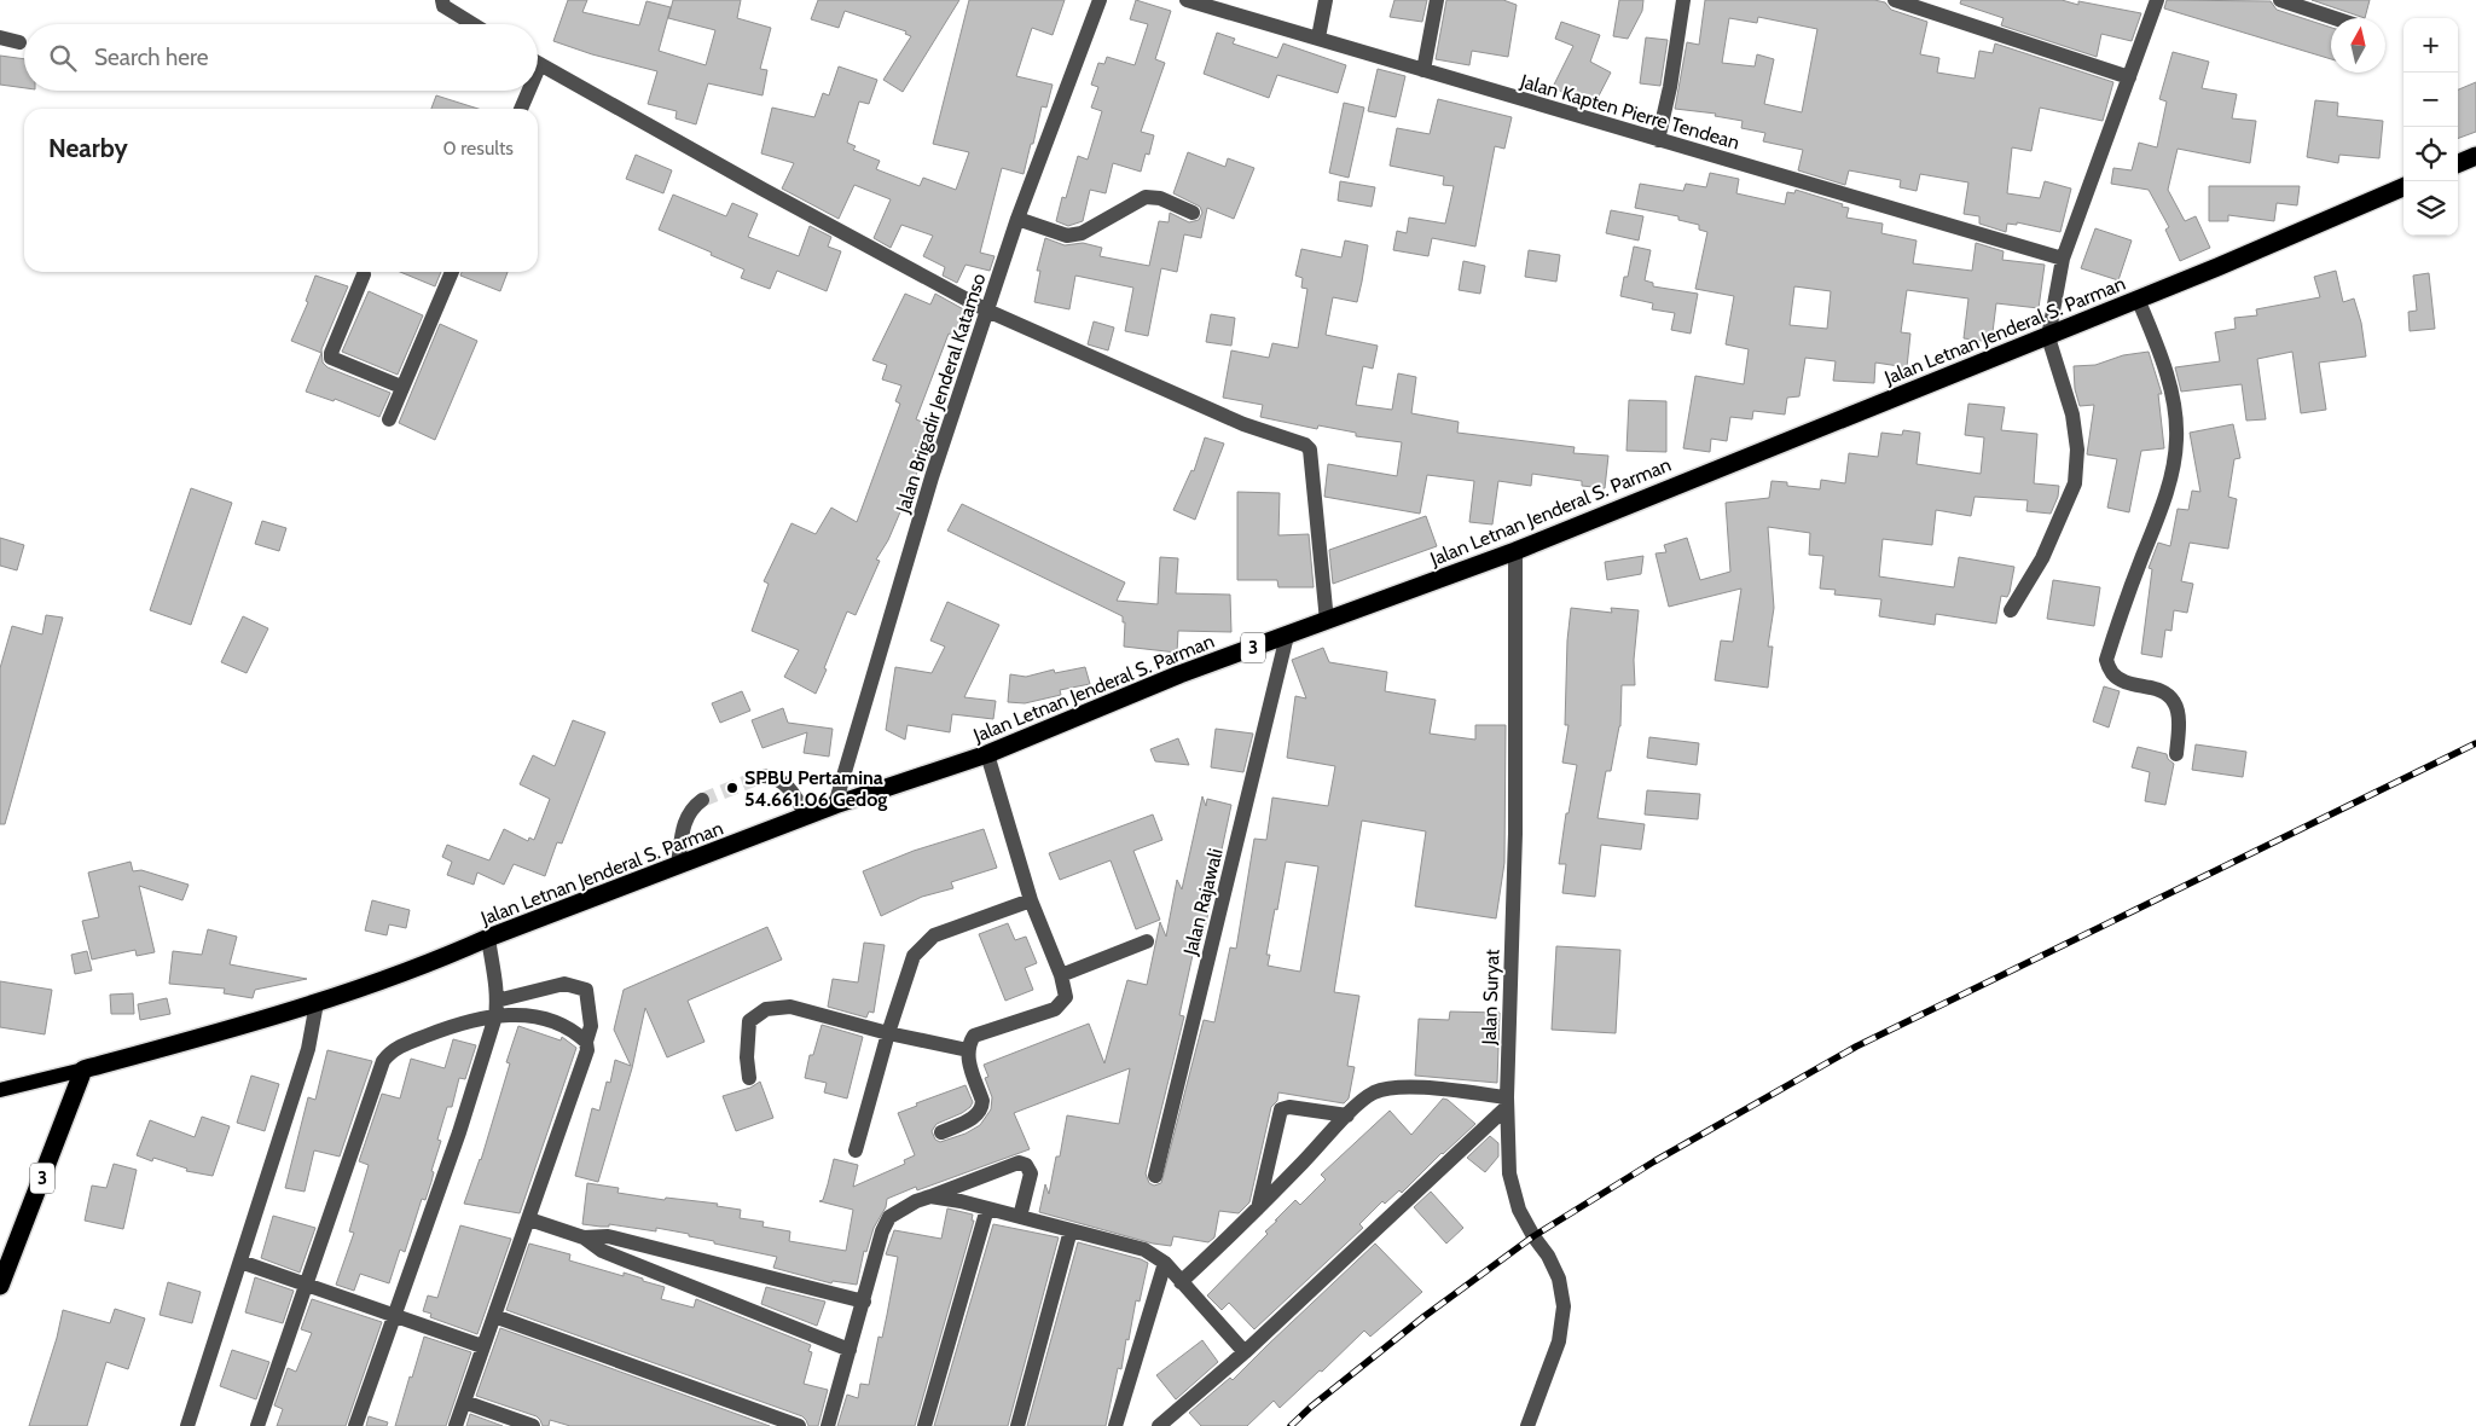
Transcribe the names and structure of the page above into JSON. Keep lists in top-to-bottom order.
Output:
{
  "streets": {
    "highway": ["Jalan Letnan Jenderal S. Parman", "3"],
    "street": [
      "Jalan Kapten Pierre Tendean",
      "Jalan Brigadir Jenderal Katamso",
      "Jalan Rajawali",
      "Jalan Suryat"
    ]
  },
  "crossings": [
    ["Jalan Letnan Jenderal S. Parman", "Jalan Brigadir Jenderal Katamso"],
    ["Jalan Letnan Jenderal S. Parman", "3"],
    ["Jalan Letnan Jenderal S. Parman", "Jalan Rajawali"],
    ["Jalan Letnan Jenderal S. Parman", "Jalan Suryat"]
  ],
  "places": ["SPBU Pertamina 54.661.06 Gedog"],
  "north": "top",
  "page": {
    "map_buttons": ["+", "−"],
    "search": "Search here",
    "heading": ["Nearby", "0 results"]
  }
}
